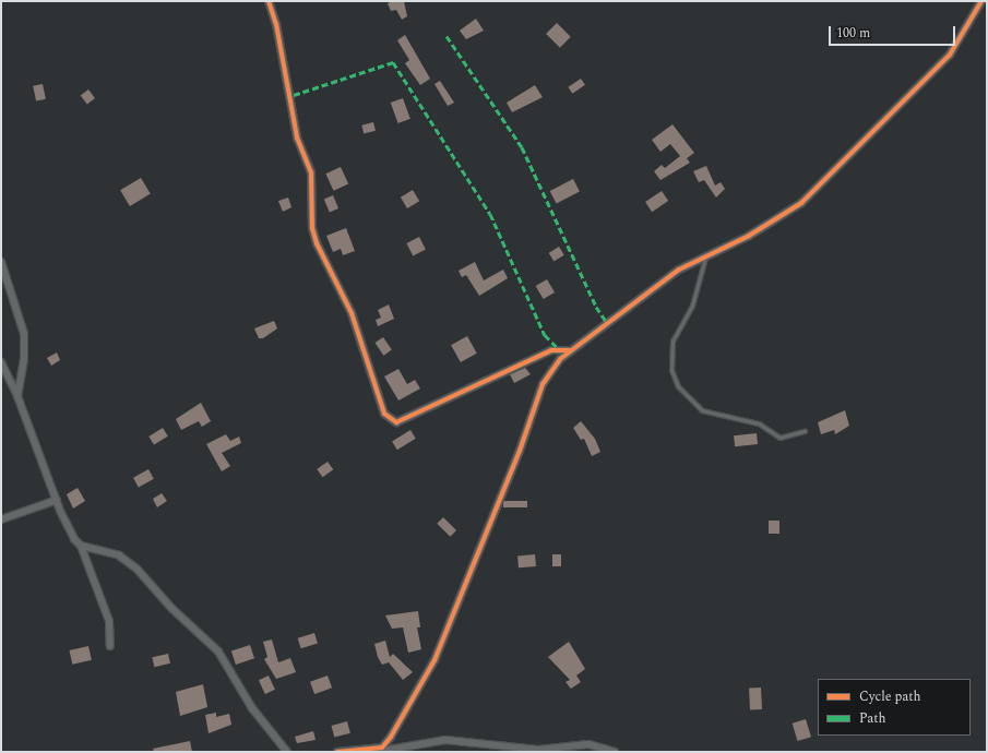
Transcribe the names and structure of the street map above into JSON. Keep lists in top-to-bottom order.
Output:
{
  "legend": ["Cycle path", "Path"],
  "scale_bar": "100 m"
}
